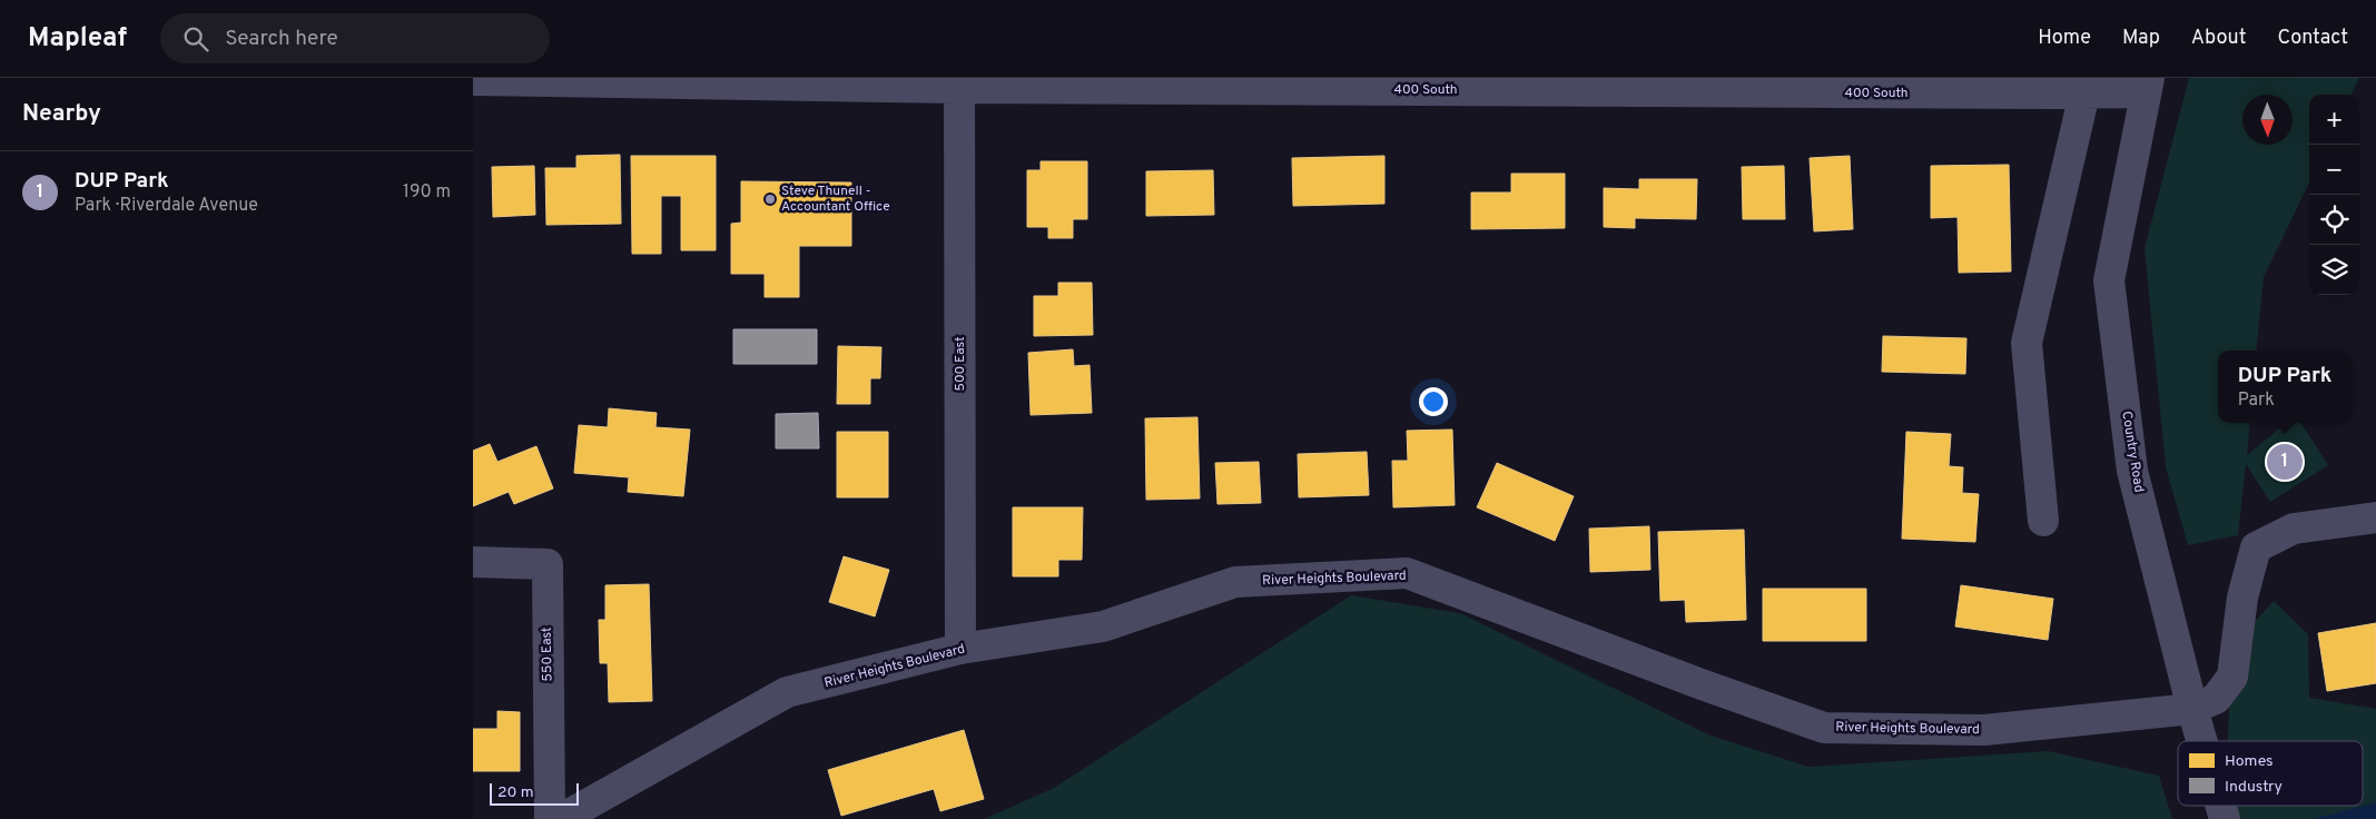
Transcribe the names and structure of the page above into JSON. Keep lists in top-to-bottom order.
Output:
{
  "streets": {
    "street": [
      "400 South",
      "500 East",
      "Country Road",
      "River Heights Boulevard",
      "550 East"
    ]
  },
  "crossings": [
    ["400 South", "500 East"],
    ["400 South", "Country Road"],
    ["500 East", "River Heights Boulevard"],
    ["Country Road", "River Heights Boulevard"]
  ],
  "places": ["Steve Thunell - Accountant Office"],
  "legend": ["Homes", "Industry"],
  "scale_bar": "20 m",
  "north": "bottom",
  "page": {
    "header": "Mapleaf",
    "search": "Search here",
    "nav": [
      "Home",
      "Map",
      "About",
      "Contact"
    ],
    "heading": "Nearby",
    "map_buttons": ["+", "−"],
    "list": [
      {
        "mark": "1",
        "name": "DUP Park",
        "note": "Park · Riverdale Avenue",
        "value": "190 m"
      }
    ],
    "popup": ["DUP Park", "Park"],
    "pins": "1",
    "scale": "20 m"
  }
}
